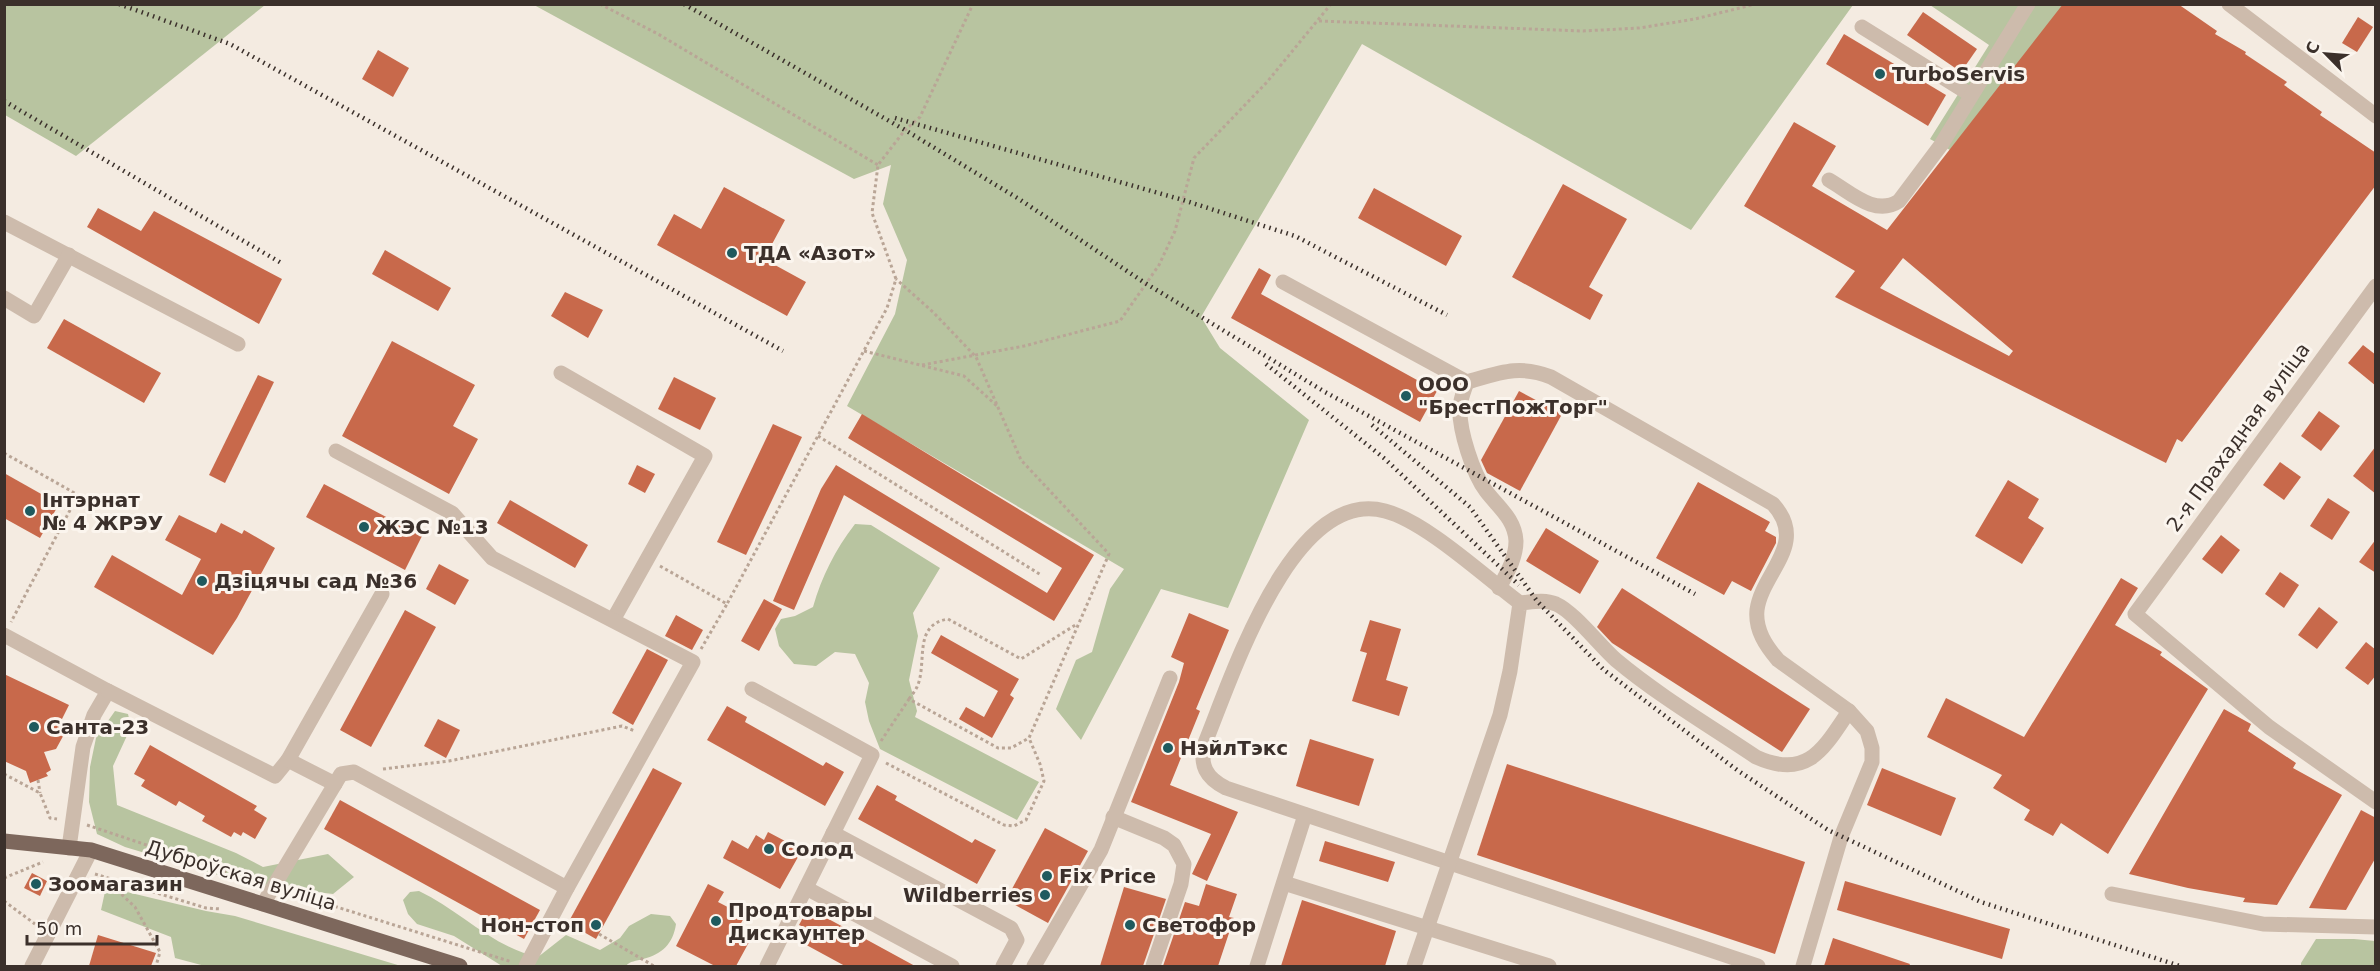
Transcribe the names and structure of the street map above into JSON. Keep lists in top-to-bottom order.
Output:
{
  "streets": {
    "main road": ["Дуброўская вуліца"],
    "street": ["2-я Прахадная вуліца"]
  },
  "places": [
    "TurboServis",
    "ТДА «Азот»",
    "ООО \"БрестПожТорг\"",
    "Інтэрнат № 4 ЖРЭУ",
    "ЖЭС №13",
    "Дзіцячы сад №36",
    "Санта-23",
    "НэйлТэкс",
    "Солод",
    "Fix Price",
    "Зоомагазин",
    "Wildberries",
    "Продтовары Дискаунтер",
    "Нон-стоп",
    "Светофор"
  ],
  "scale_bar": "50 m",
  "north": "top left"
}
